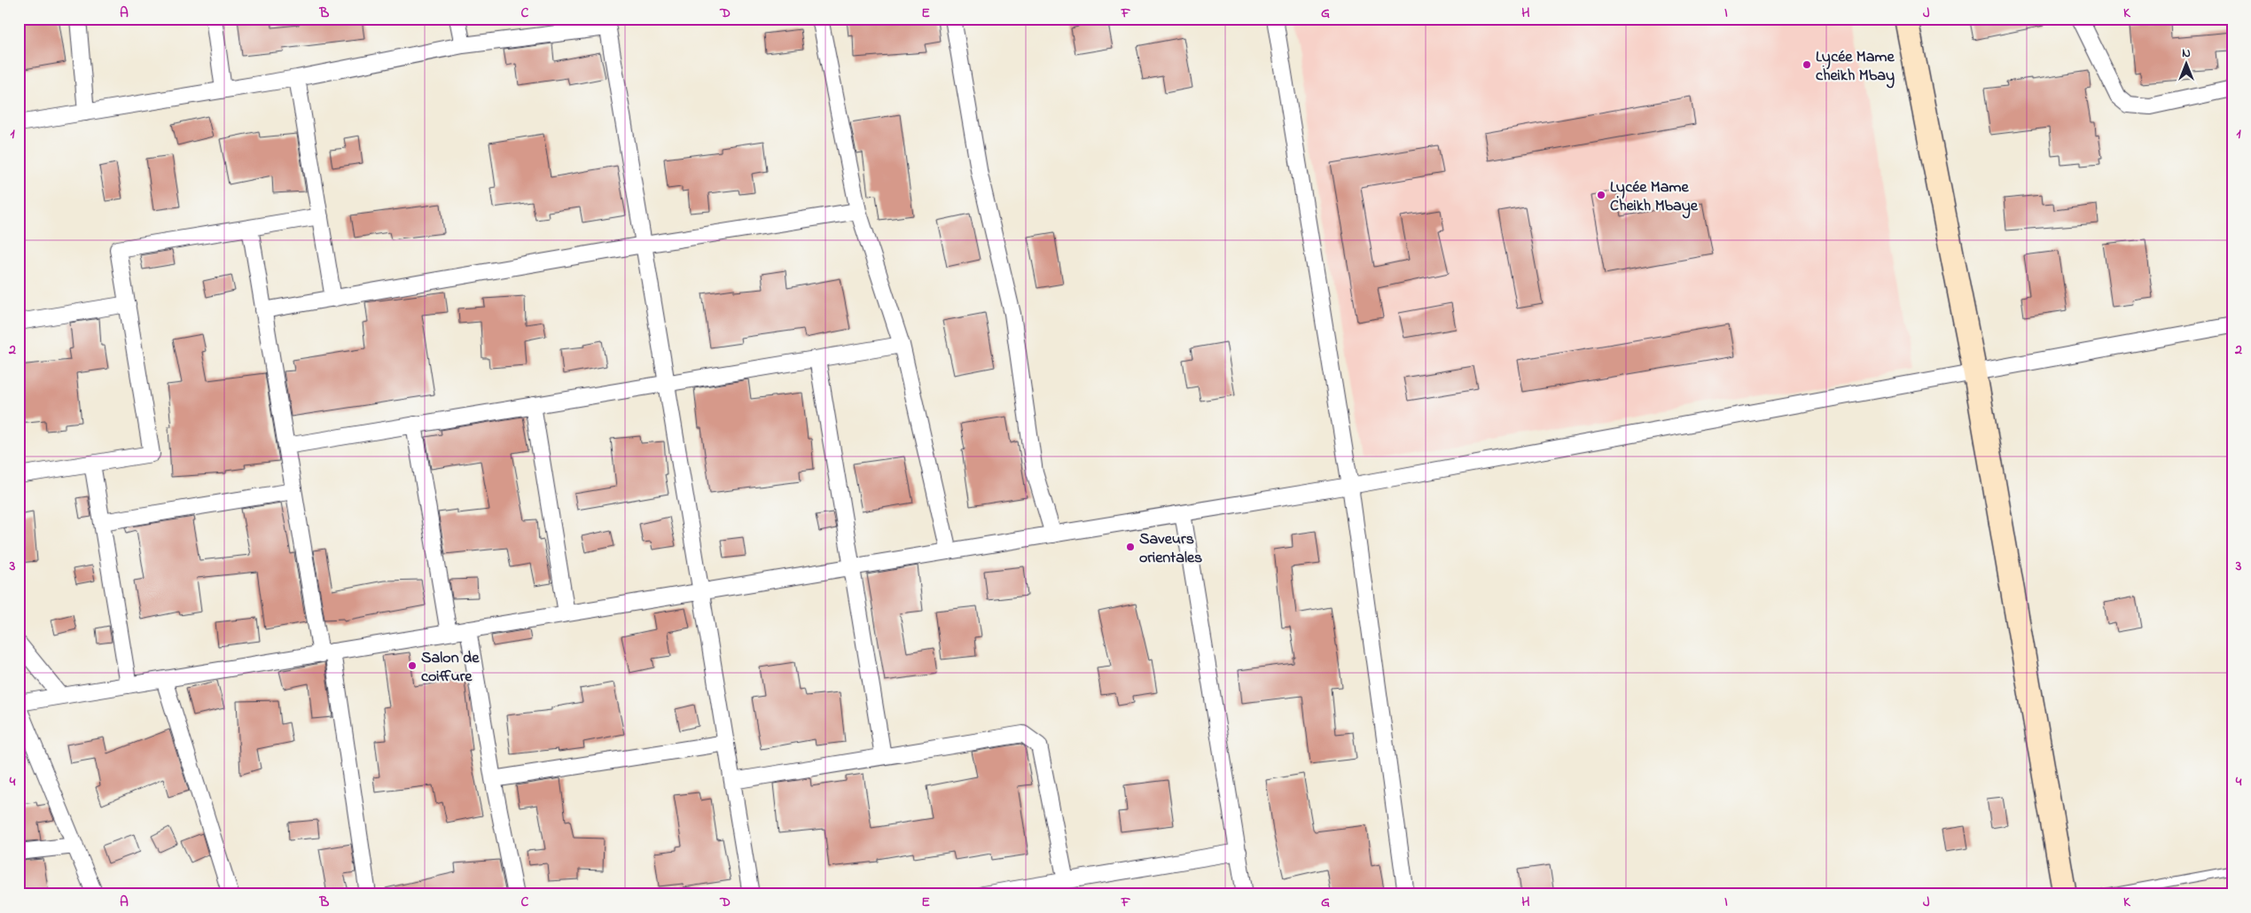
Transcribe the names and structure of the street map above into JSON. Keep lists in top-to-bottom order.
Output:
{
  "places": [
    "Lycée Mame cheikh Mbay",
    "Lycée Mame Cheikh Mbaye",
    "Saveurs orientales",
    "Salon de coiffure"
  ],
  "north": "top",
  "grid": {
    "columns": [
      "A",
      "B",
      "C",
      "D",
      "E",
      "F",
      "G",
      "H",
      "I",
      "J",
      "K"
    ],
    "rows": [
      "1",
      "2",
      "3",
      "4"
    ]
  }
}
